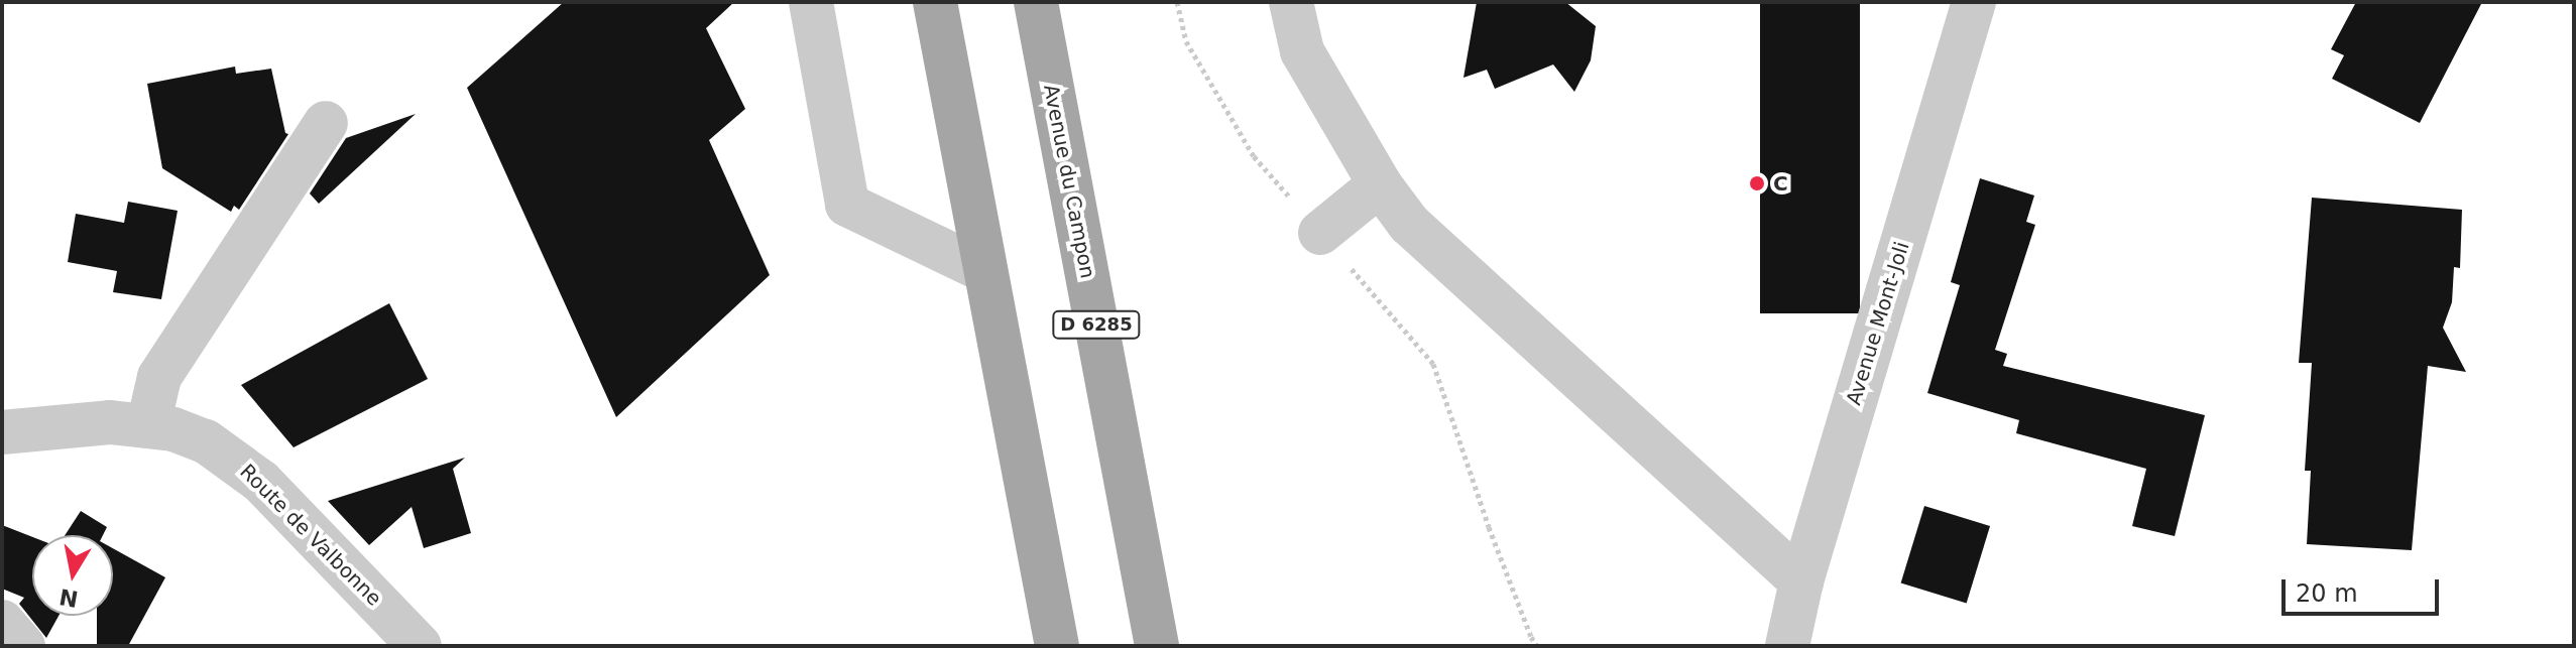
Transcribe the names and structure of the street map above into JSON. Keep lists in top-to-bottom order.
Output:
{
  "streets": {
    "main road": ["Avenue du Campon", "D 6285"],
    "street": ["Avenue Mont-Joli", "Route de Valbonne"]
  },
  "places": ["C"],
  "scale_bar": "20 m",
  "north": "bottom"
}
